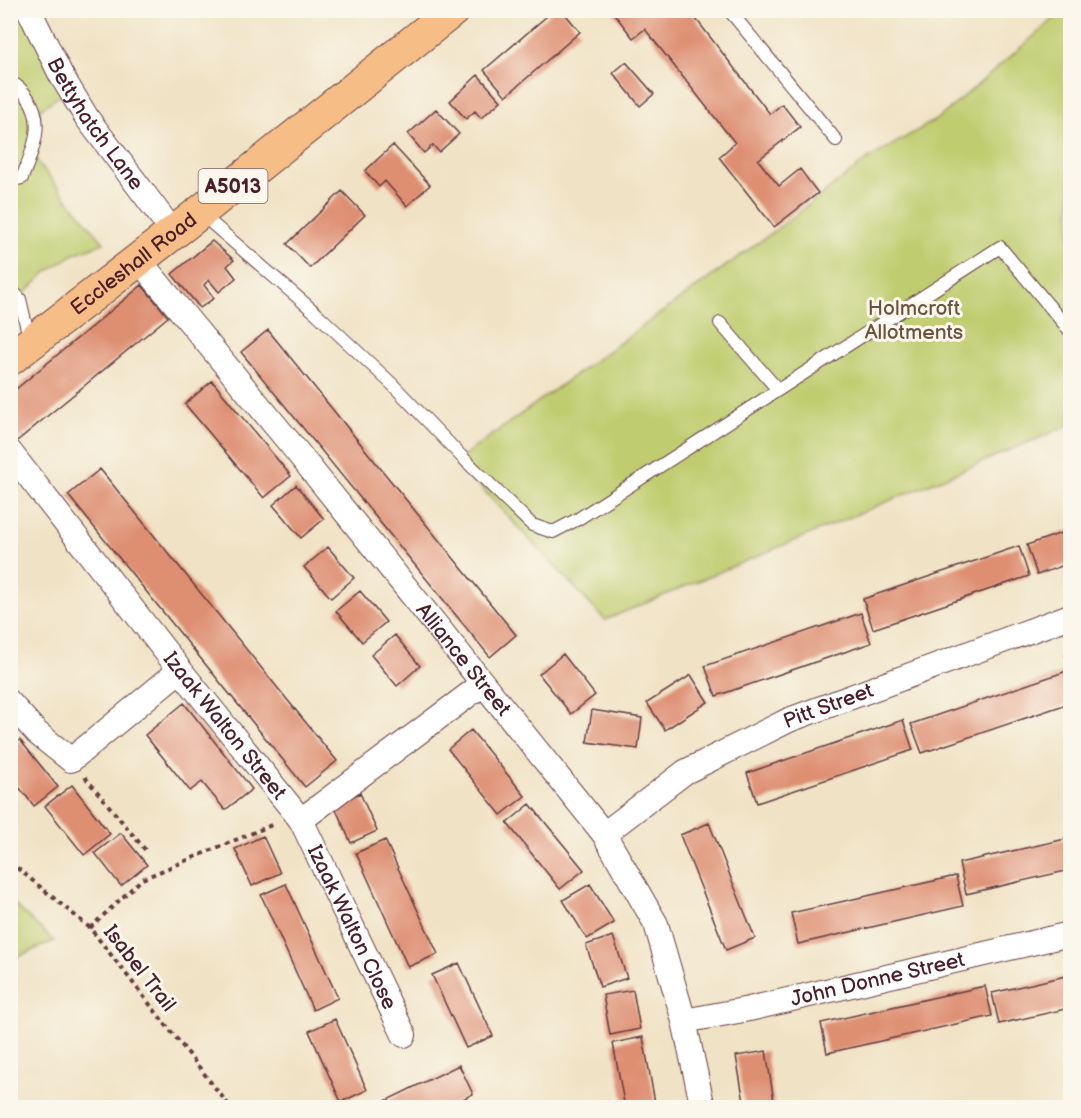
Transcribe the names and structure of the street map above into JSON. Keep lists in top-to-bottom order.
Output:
{
  "streets": {
    "main road": ["A5013", "Eccleshall Road"],
    "street": [
      "Bettyhatch Lane",
      "Alliance Street",
      "Pitt Street",
      "Izaak Walton Street",
      "Izaak Walton Close",
      "John Donne Street"
    ],
    "path": ["Isabel Trail"]
  },
  "crossings": [
    ["Bettyhatch Lane", "Eccleshall Road"],
    ["Eccleshall Road", "Alliance Street"],
    ["Alliance Street", "Pitt Street"],
    ["Alliance Street", "Izaak Walton Street"],
    ["Alliance Street", "John Donne Street"],
    ["Izaak Walton Street", "Izaak Walton Close"]
  ],
  "parks": ["Holmcroft Allotments"]
}
